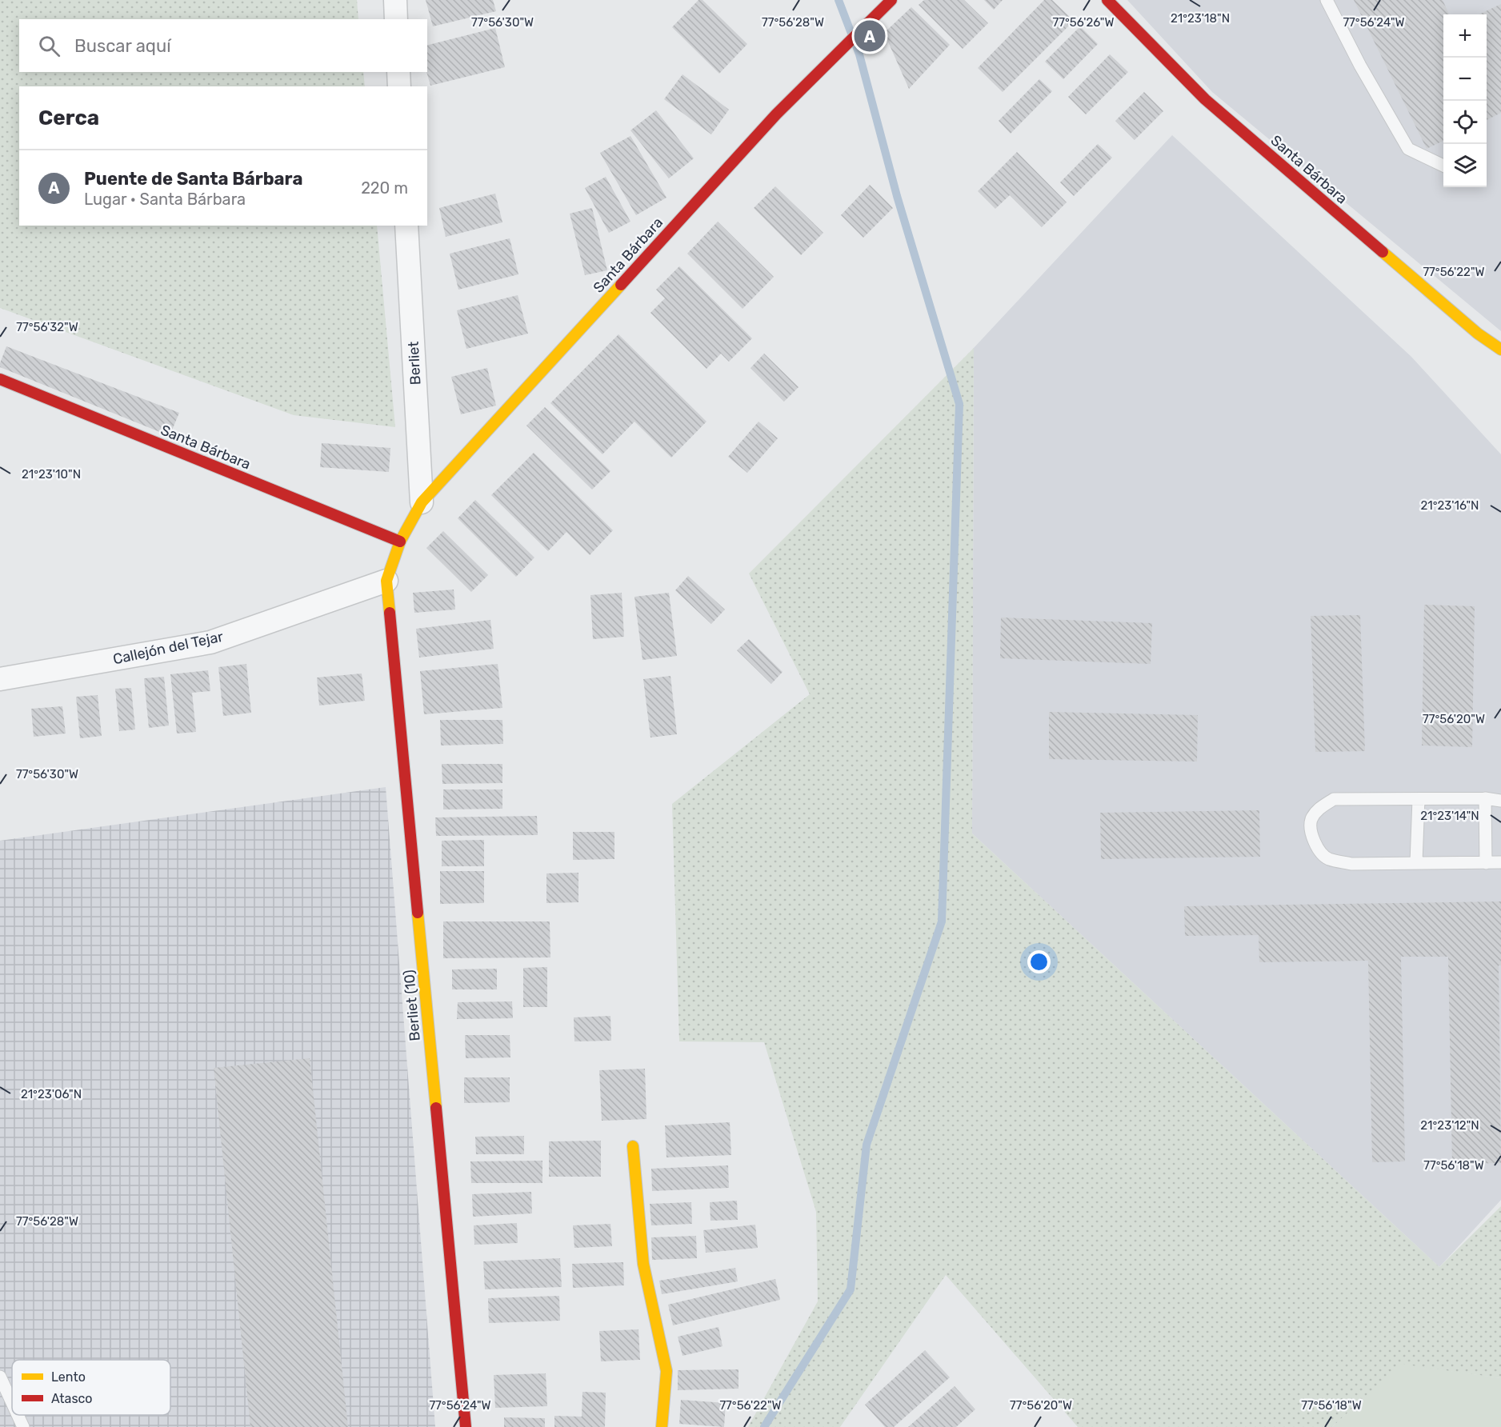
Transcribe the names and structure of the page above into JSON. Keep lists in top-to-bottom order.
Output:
{
  "streets": {
    "street": [
      "Santa Bárbara",
      "Berliet",
      "Callejón del Tejar",
      "Berliet (10)"
    ]
  },
  "crossings": [
    ["Santa Bárbara", "Berliet"],
    ["Santa Bárbara", "Callejón del Tejar"],
    ["Santa Bárbara", "Berliet (10)"],
    ["Callejón del Tejar", "Berliet (10)"]
  ],
  "legend": ["Lento", "Atasco"],
  "page": {
    "map_buttons": ["+", "−"],
    "pins": "A",
    "search": "Buscar aquí",
    "heading": "Cerca",
    "list": [
      {
        "mark": "A",
        "name": "Puente de Santa Bárbara",
        "note": "Lugar · Santa Bárbara",
        "value": "220 m"
      }
    ]
  },
  "coordinates": [
    "21°23'18\"N",
    "77°56'28\"W",
    "77°56'26\"W",
    "77°56'24\"W",
    "77°56'30\"W",
    "77°56'22\"W",
    "77°56'32\"W",
    "21°23'10\"N",
    "21°23'16\"N",
    "77°56'20\"W",
    "21°23'14\"N",
    "21°23'06\"N",
    "21°23'12\"N",
    "77°56'18\"W"
  ]
}
